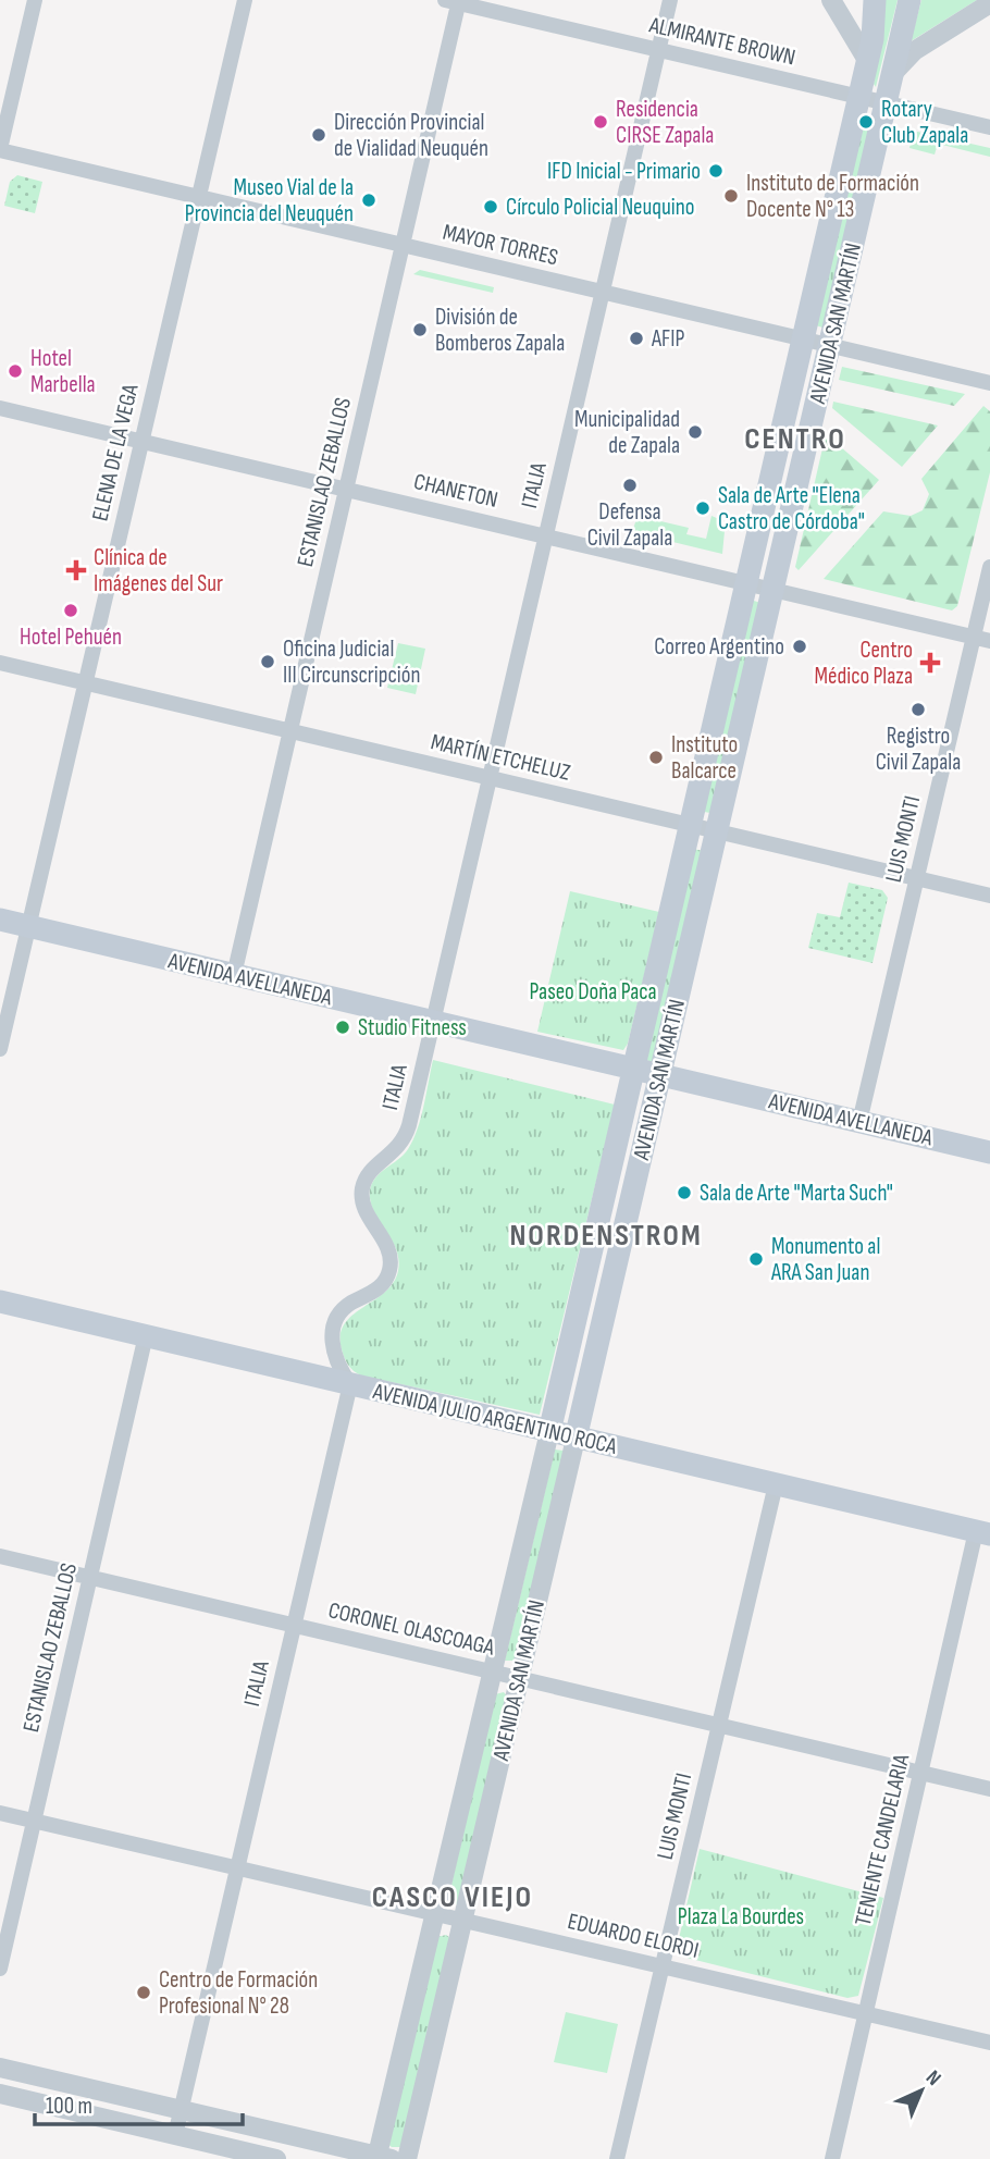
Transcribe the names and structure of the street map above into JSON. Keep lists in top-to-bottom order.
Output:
{
  "streets": {
    "main road": ["AVENIDA SAN MARTÍN", "AVENIDA AVELLANEDA", "AVENIDA JULIO ARGENTINO ROCA"],
    "street": [
      "ALMIRANTE BROWN",
      "MAYOR TORRES",
      "ELENA DE LA VEGA",
      "ESTANISLAO ZEBALLOS",
      "ITALIA",
      "CHANETON",
      "MARTÍN ETCHELUZ",
      "LUIS MONTI",
      "CORONEL OLASCOAGA",
      "TENIENTE CANDELARIA",
      "EDUARDO ELORDI"
    ]
  },
  "crossings": [
    ["ALMIRANTE BROWN", "AVENIDA SAN MARTÍN"],
    ["ALMIRANTE BROWN", "ESTANISLAO ZEBALLOS"],
    ["ALMIRANTE BROWN", "ITALIA"],
    ["MAYOR TORRES", "AVENIDA SAN MARTÍN"],
    ["MAYOR TORRES", "ELENA DE LA VEGA"],
    ["MAYOR TORRES", "ESTANISLAO ZEBALLOS"],
    ["MAYOR TORRES", "ITALIA"],
    ["AVENIDA SAN MARTÍN", "CHANETON"],
    ["AVENIDA SAN MARTÍN", "MARTÍN ETCHELUZ"],
    ["AVENIDA SAN MARTÍN", "AVENIDA AVELLANEDA"],
    ["AVENIDA SAN MARTÍN", "AVENIDA JULIO ARGENTINO ROCA"],
    ["AVENIDA SAN MARTÍN", "CORONEL OLASCOAGA"],
    ["AVENIDA SAN MARTÍN", "EDUARDO ELORDI"],
    ["ELENA DE LA VEGA", "CHANETON"],
    ["ELENA DE LA VEGA", "MARTÍN ETCHELUZ"],
    ["ELENA DE LA VEGA", "AVENIDA AVELLANEDA"],
    ["ESTANISLAO ZEBALLOS", "CHANETON"],
    ["ESTANISLAO ZEBALLOS", "MARTÍN ETCHELUZ"],
    ["ESTANISLAO ZEBALLOS", "AVENIDA AVELLANEDA"],
    ["ESTANISLAO ZEBALLOS", "AVENIDA JULIO ARGENTINO ROCA"],
    ["ESTANISLAO ZEBALLOS", "CORONEL OLASCOAGA"],
    ["ESTANISLAO ZEBALLOS", "EDUARDO ELORDI"],
    ["ITALIA", "CHANETON"],
    ["ITALIA", "MARTÍN ETCHELUZ"],
    ["ITALIA", "AVENIDA AVELLANEDA"],
    ["ITALIA", "AVENIDA JULIO ARGENTINO ROCA"],
    ["ITALIA", "CORONEL OLASCOAGA"],
    ["ITALIA", "EDUARDO ELORDI"],
    ["CHANETON", "LUIS MONTI"],
    ["MARTÍN ETCHELUZ", "LUIS MONTI"],
    ["LUIS MONTI", "AVENIDA AVELLANEDA"],
    ["LUIS MONTI", "AVENIDA JULIO ARGENTINO ROCA"],
    ["LUIS MONTI", "CORONEL OLASCOAGA"],
    ["LUIS MONTI", "EDUARDO ELORDI"],
    ["AVENIDA JULIO ARGENTINO ROCA", "TENIENTE CANDELARIA"],
    ["CORONEL OLASCOAGA", "TENIENTE CANDELARIA"],
    ["TENIENTE CANDELARIA", "EDUARDO ELORDI"]
  ],
  "districts": ["CENTRO", "NORDENSTROM", "CASCO VIEJO"],
  "parks": ["Paseo Doña Paca", "Plaza La Bourdes"],
  "places": {
    "other": [
      "Residencia CIRSE Zapala",
      "Rotary Club Zapala",
      "Dirección Provincial de Vialidad Neuquén",
      "IFD Inicial - Primario",
      "Instituto de Formación Docente N° 13",
      "Museo Vial de la Provincia del Neuquén",
      "Círculo Policial Neuquino",
      "División de Bomberos Zapala",
      "AFIP",
      "Hotel Marbella",
      "Municipalidad de Zapala",
      "Defensa Civil Zapala",
      "Sala de Arte \"Elena Castro de Córdoba\"",
      "Hotel Pehuén",
      "Correo Argentino",
      "Oficina Judicial III Circunscripción",
      "Registro Civil Zapala",
      "Instituto Balcarce",
      "Studio Fitness",
      "Sala de Arte \"Marta Such\"",
      "Monumento al ARA San Juan",
      "Centro de Formación Profesional N° 28"
    ],
    "health": ["Clínica de Imágenes del Sur", "Centro Médico Plaza"]
  },
  "scale_bar": "100 m",
  "north": "top right"
}
